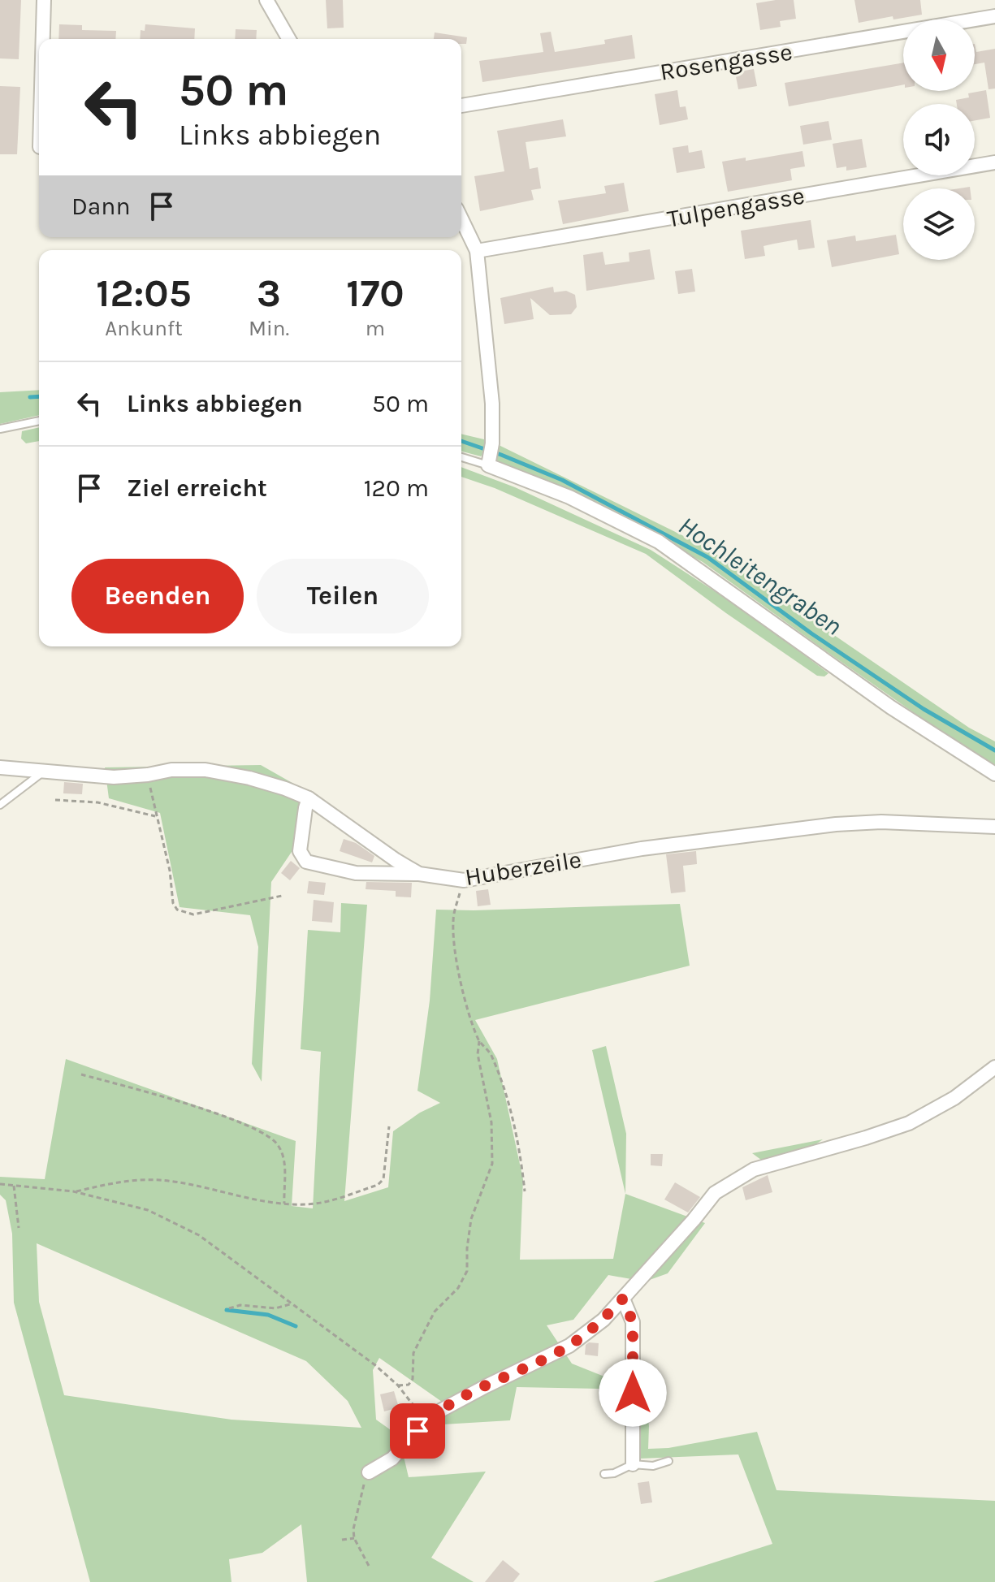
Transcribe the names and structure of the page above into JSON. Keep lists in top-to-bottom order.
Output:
{
  "streets": {
    "street": ["Rosengasse", "Tulpengasse", "Huberzeile"]
  },
  "water": ["Hochleitengraben"],
  "north": "bottom",
  "page": {
    "turn": ["50 m", "Links abbiegen"],
    "then": "Dann",
    "eta": [
      "12:05",
      "Ankunft",
      "3",
      "Min.",
      "170",
      "m"
    ],
    "list": [
      {
        "name": "Links abbiegen",
        "value": "50 m"
      },
      {
        "name": "Ziel erreicht",
        "value": "120 m"
      }
    ],
    "buttons": ["Beenden", "Teilen"]
  }
}
